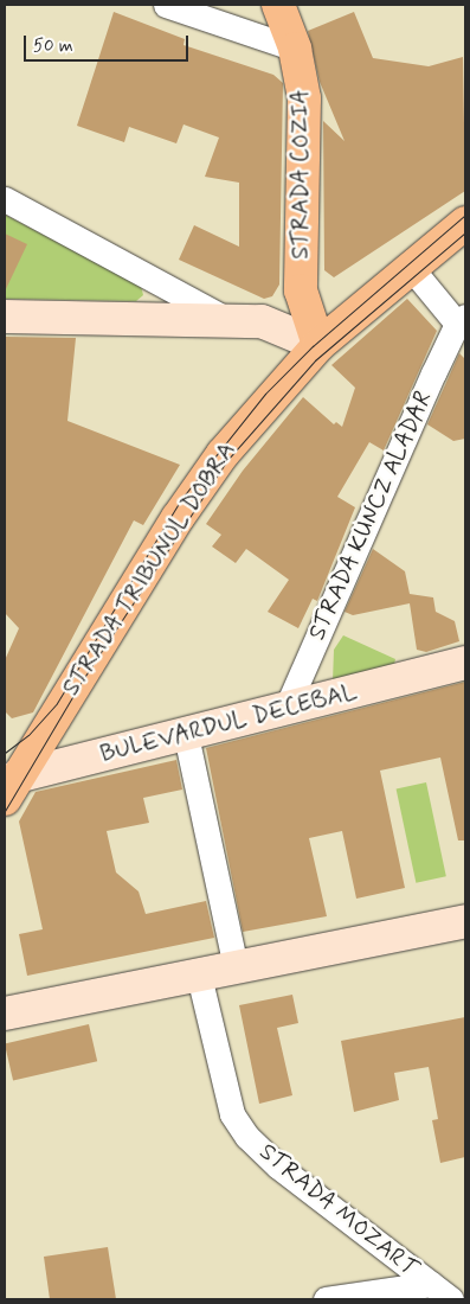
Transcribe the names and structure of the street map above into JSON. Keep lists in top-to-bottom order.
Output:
{
  "streets": {
    "main road": ["STRADA COZIA", "STRADA TRIBUNUL DOBRA"],
    "street": ["STRADA KUNCZ ALADAR", "BULEVARDUL DECEBAL", "STRADA MOZART"]
  },
  "crossings": [
    ["STRADA COZIA", "STRADA TRIBUNUL DOBRA"],
    ["STRADA KUNCZ ALADAR", "BULEVARDUL DECEBAL"],
    ["STRADA TRIBUNUL DOBRA", "BULEVARDUL DECEBAL"]
  ],
  "scale_bar": "50 m"
}
